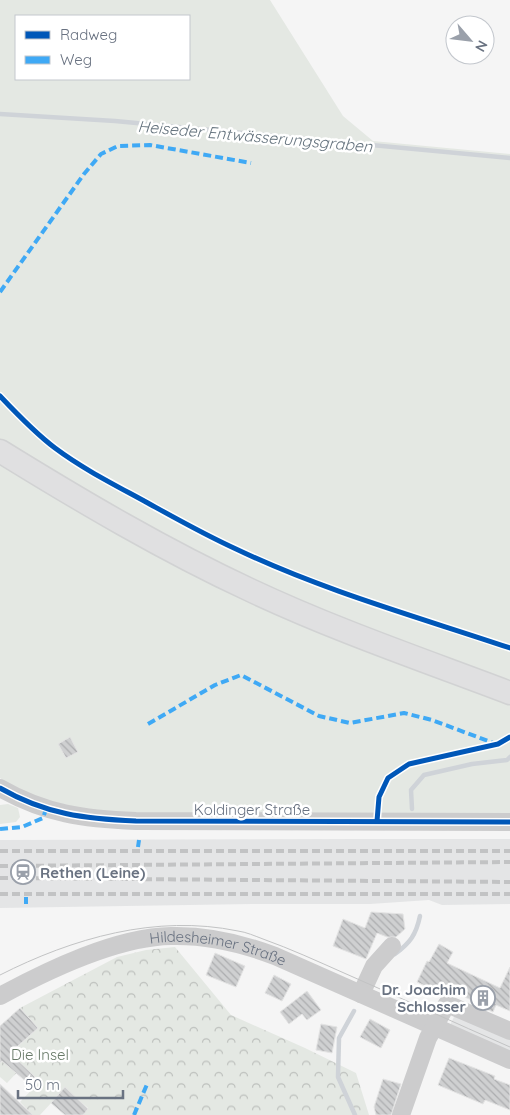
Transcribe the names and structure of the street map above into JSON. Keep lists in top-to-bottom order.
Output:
{
  "streets": {
    "street": ["Koldinger Straße", "Hildesheimer Straße"]
  },
  "water": ["Heiseder Entwässerungsgraben"],
  "parks": ["Die Insel"],
  "places": {
    "station": ["Rethen (Leine)"],
    "building": ["Dr. Joachim Schlosser"]
  },
  "legend": ["Radweg", "Weg"],
  "scale_bar": "50 m",
  "north": "bottom right"
}
